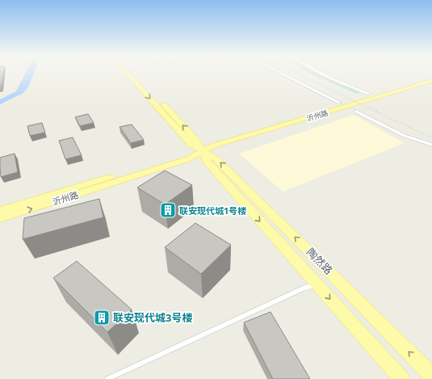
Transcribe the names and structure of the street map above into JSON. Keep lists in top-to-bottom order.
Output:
{
  "streets": {
    "main road": ["沂州路", "陶然路"]
  },
  "crossings": [
    ["沂州路", "陶然路"]
  ],
  "places": {
    "building": ["联安现代城1号楼", "联安现代城3号楼"]
  }
}
